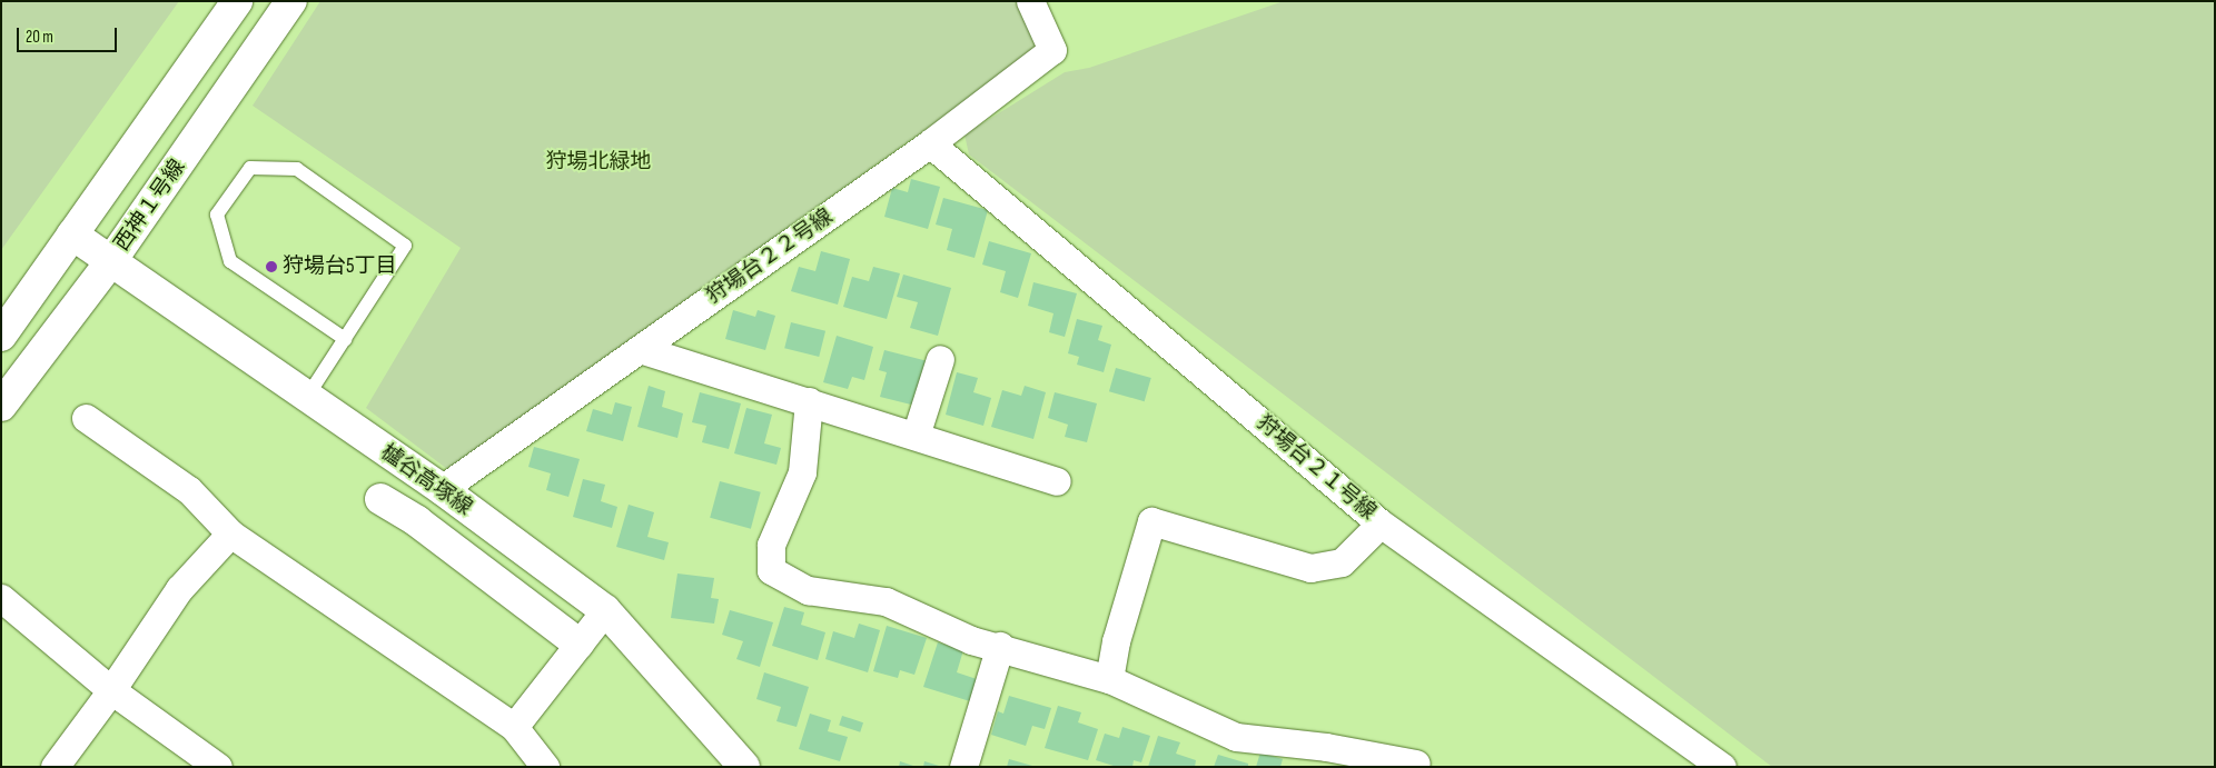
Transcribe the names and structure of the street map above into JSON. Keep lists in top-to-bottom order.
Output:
{
  "streets": {
    "street": [
      "西神１号線",
      "狩場台２２号線",
      "狩場台２１号線",
      "櫨谷高塚線"
    ]
  },
  "crossings": [
    ["西神１号線", "櫨谷高塚線"],
    ["狩場台２２号線", "狩場台２１号線"],
    ["狩場台２２号線", "櫨谷高塚線"]
  ],
  "parks": ["狩場北緑地"],
  "places": ["狩場台5丁目"],
  "scale_bar": "20 m"
}
